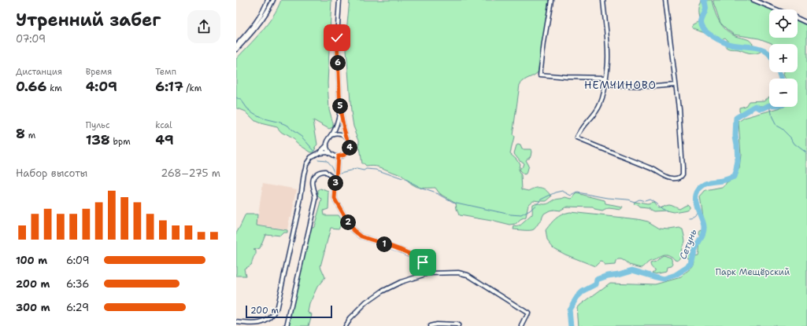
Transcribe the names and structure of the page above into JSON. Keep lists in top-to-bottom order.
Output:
{
  "districts": ["НЕМЧИНОВО"],
  "water": ["Сетунь"],
  "parks": ["Парк Мещёрский"],
  "scale_bar": "200 m",
  "page": {
    "heading": ["Утренний забег", "07:09"],
    "map_buttons": ["+", "−"],
    "stats": [
      ["Дистанция", "0.66 km"],
      ["Время", "4:09"],
      ["Темп", "6:17 /km"],
      ["8 m"],
      ["Пульс", "138 bpm"],
      ["kcal", "49"]
    ],
    "pins": [
      "6",
      "5",
      "4",
      "3",
      "2",
      "1"
    ],
    "chart": ["Набор высоты", "268–275 m"],
    "list": [
      {
        "name": "100 m",
        "note": "6:09"
      },
      {
        "name": "200 m",
        "note": "6:36"
      },
      {
        "name": "300 m",
        "note": "6:29"
      }
    ],
    "scale": "200 m"
  }
}
